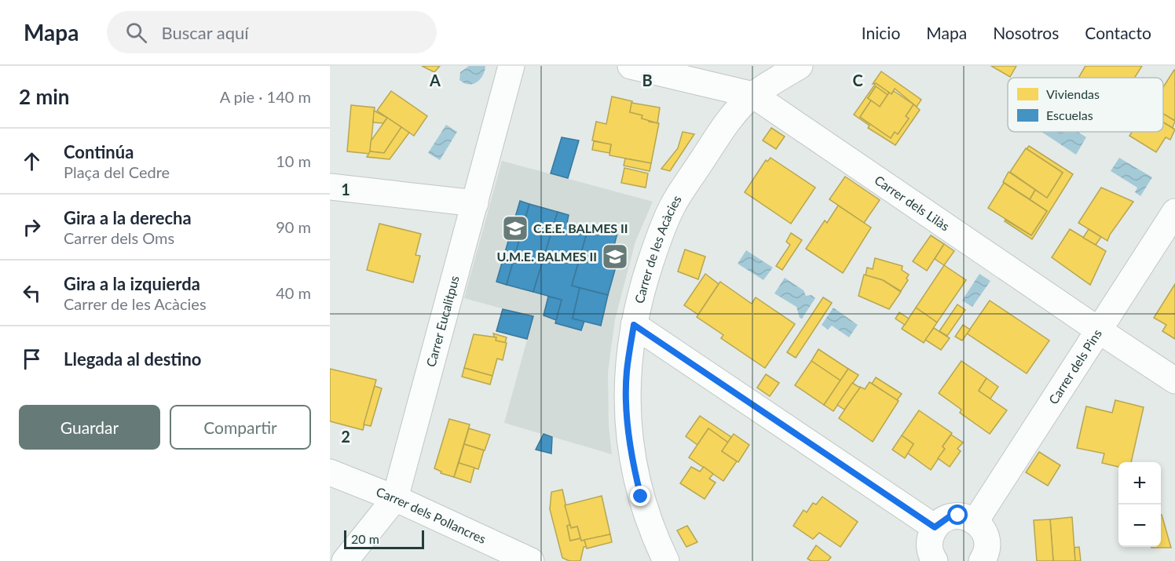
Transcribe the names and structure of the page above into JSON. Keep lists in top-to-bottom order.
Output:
{
  "streets": {
    "street": [
      "Carrer dels Lilàs",
      "Carrer de les Acàcies",
      "Carrer Eucalitpus",
      "Carrer dels Pins",
      "Carrer dels Pollancres"
    ]
  },
  "crossings": [
    ["Carrer dels Lilàs", "Carrer de les Acàcies"],
    ["Carrer dels Lilàs", "Carrer dels Pins"],
    ["Carrer Eucalitpus", "Carrer dels Pollancres"]
  ],
  "places": {
    "school or university": ["C.E.E. BALMES II", "U.M.E. BALMES II"]
  },
  "legend": ["Viviendas", "Escuelas"],
  "scale_bar": "20 m",
  "page": {
    "header": "Mapa",
    "search": "Buscar aquí",
    "nav": [
      "Inicio",
      "Mapa",
      "Nosotros",
      "Contacto"
    ],
    "heading": ["2 min", "A pie · 140 m"],
    "list": [
      ["Continúa", "Plaça del Cedre", "10 m"],
      ["Gira a la derecha", "Carrer dels Oms", "90 m"],
      ["Gira a la izquierda", "Carrer de les Acàcies", "40 m"],
      "Llegada al destino"
    ],
    "buttons": ["Guardar", "Compartir"],
    "map_buttons": ["+", "−"],
    "scale": "20 m"
  },
  "grid": {
    "columns": ["A", "B", "C"],
    "rows": ["1", "2"]
  }
}
